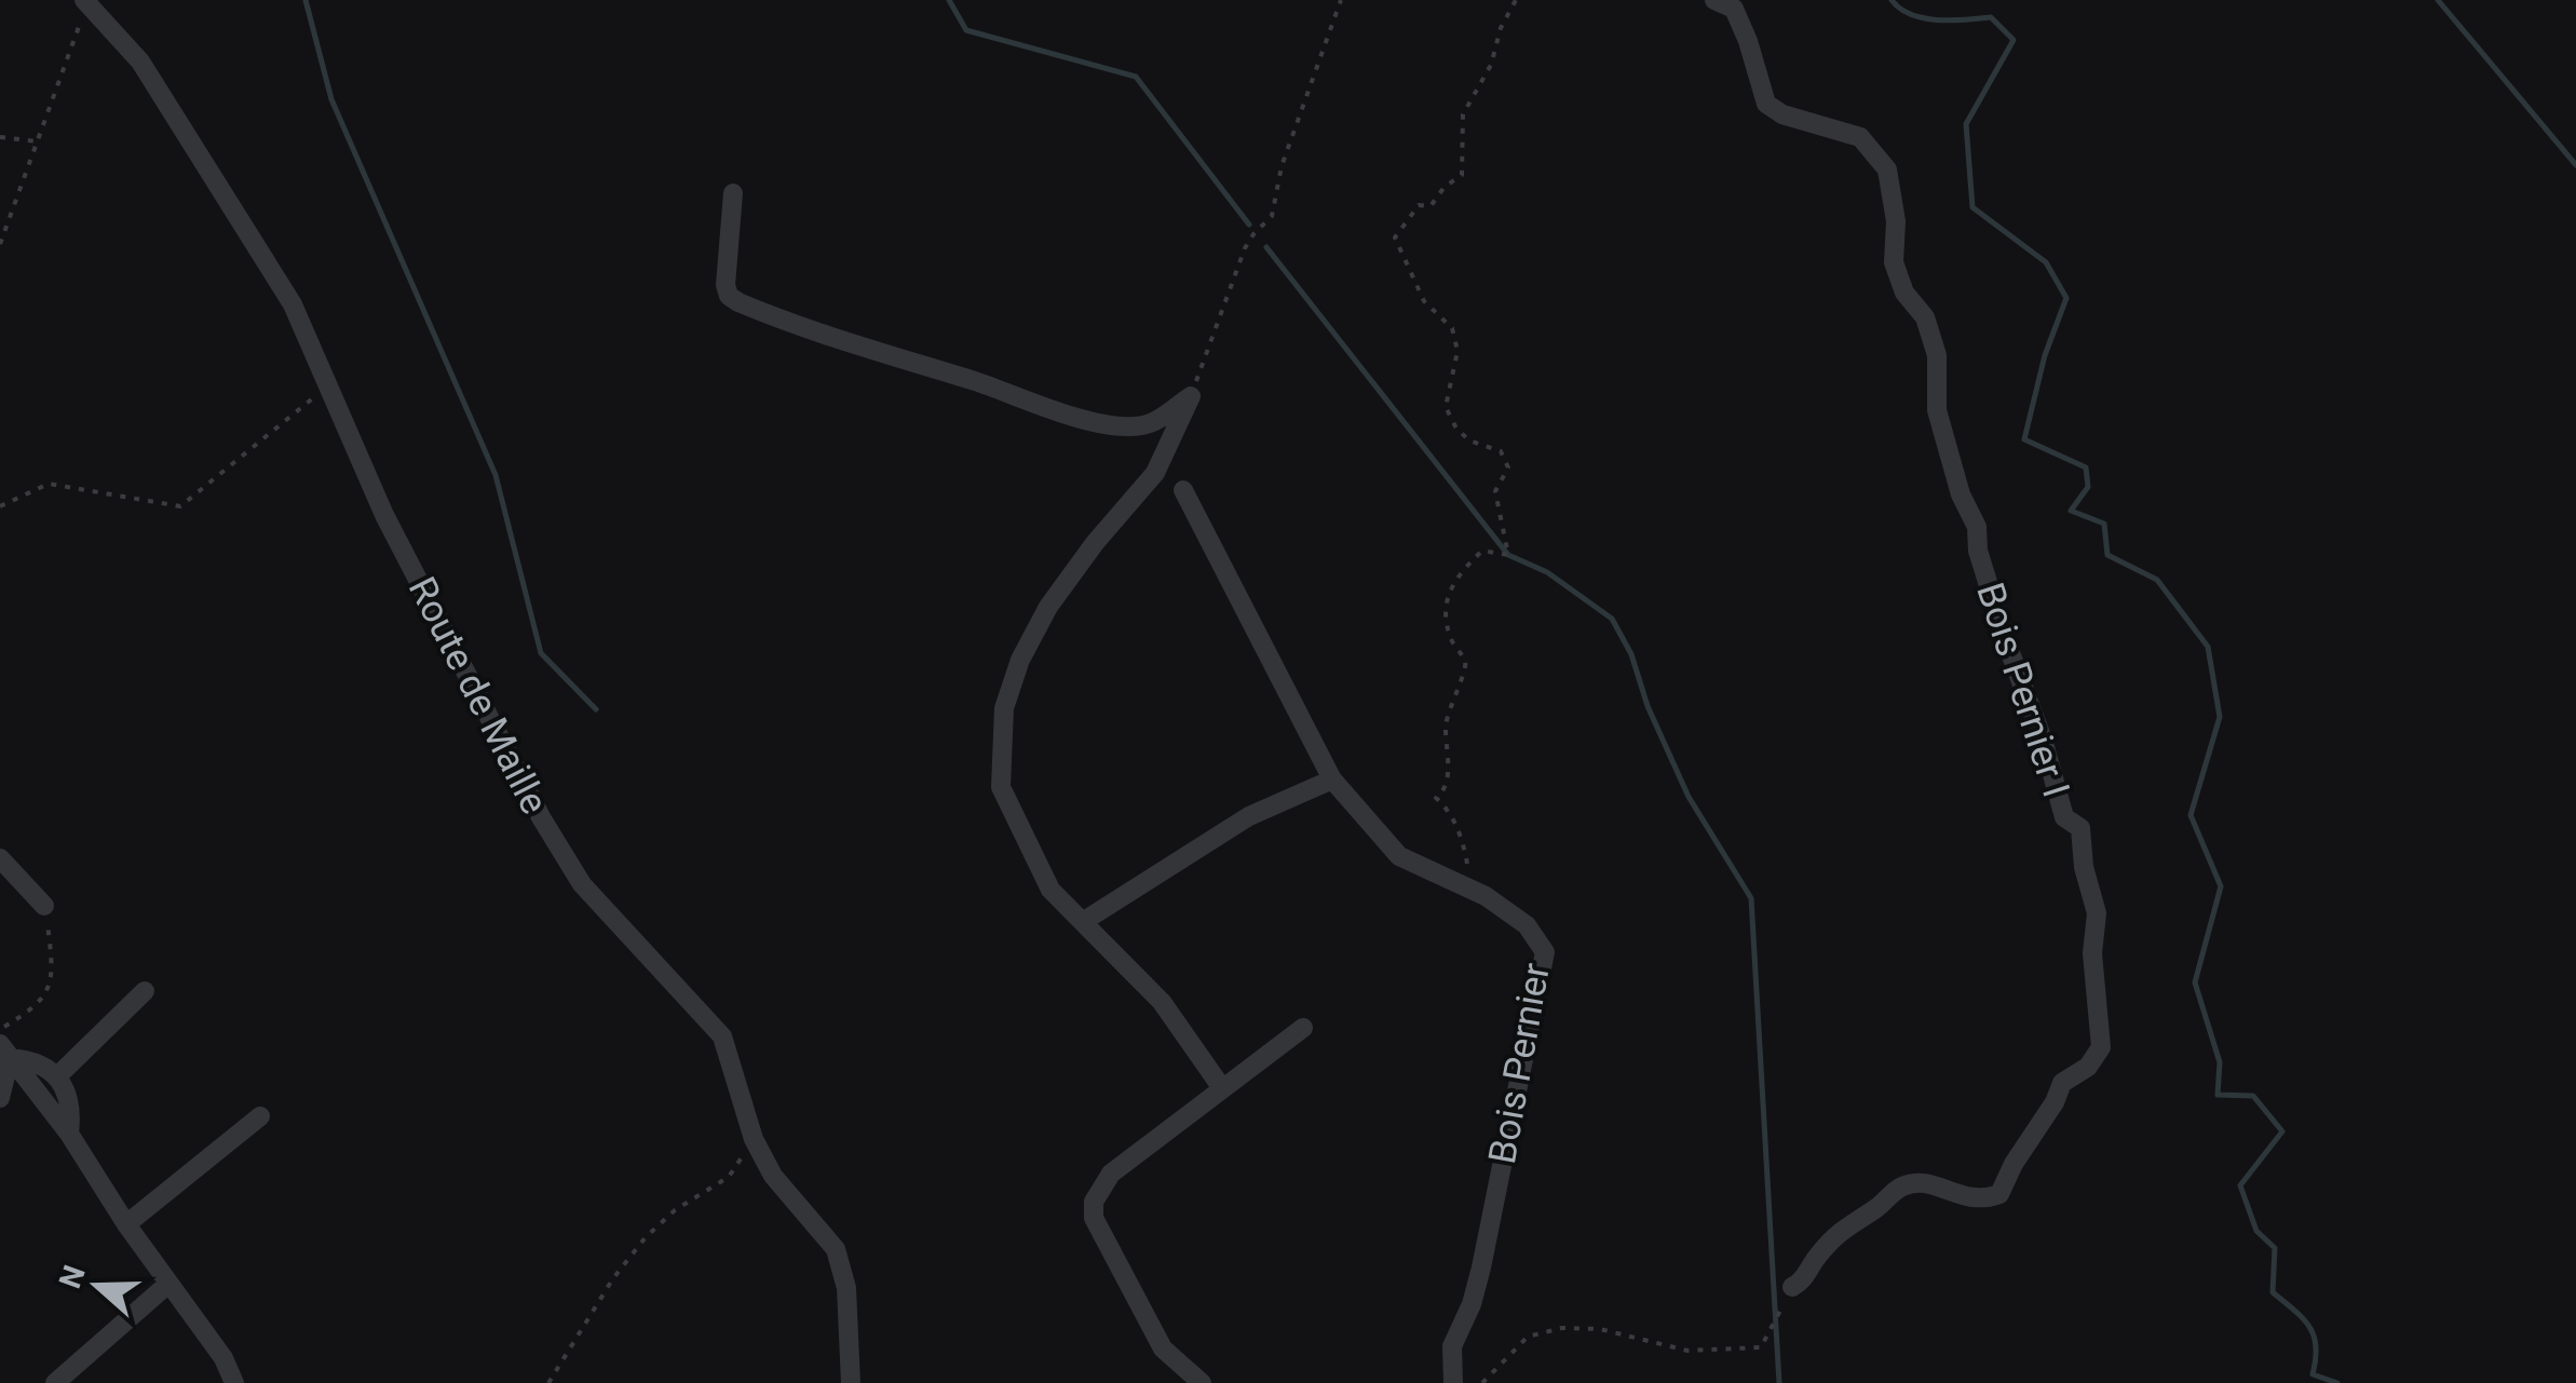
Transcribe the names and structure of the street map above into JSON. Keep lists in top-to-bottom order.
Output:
{
  "streets": {
    "street": ["Bois Pernier I", "Route de Maille", "Bois Pernier"]
  },
  "north": "left"
}
